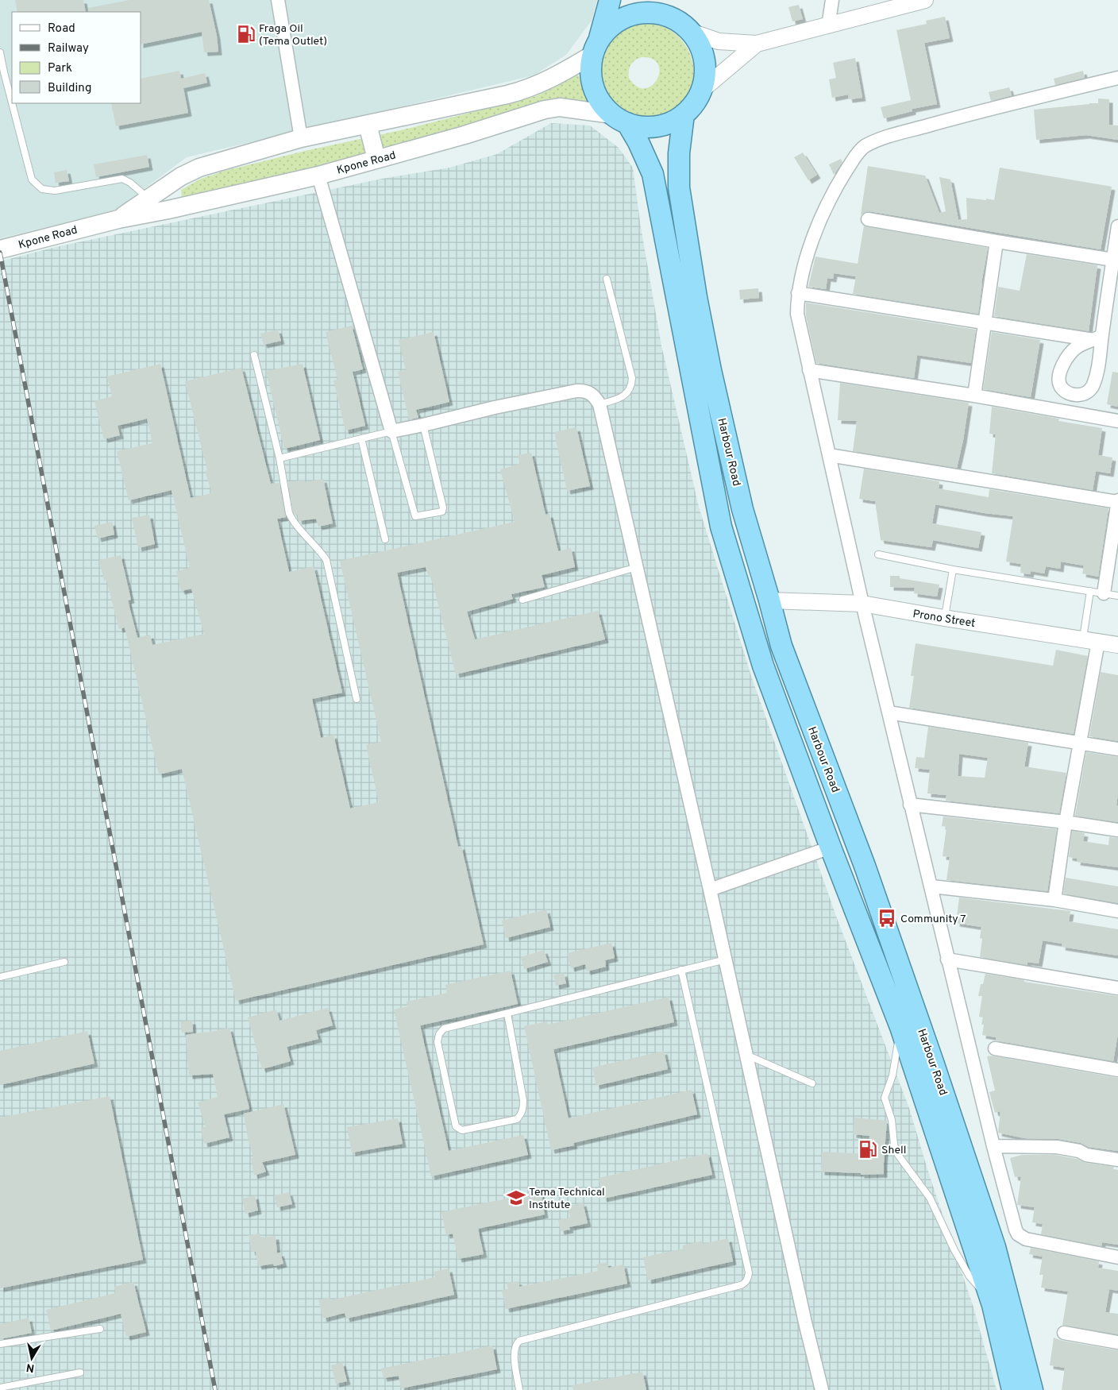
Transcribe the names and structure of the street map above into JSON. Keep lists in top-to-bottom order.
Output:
{
  "streets": {
    "highway": ["Harbour Road"],
    "main road": ["Kpone Road"],
    "street": ["Prono Street"]
  },
  "crossings": [
    ["Kpone Road", "Harbour Road"],
    ["Harbour Road", "Prono Street"]
  ],
  "places": {
    "fuel station": ["Fraga Oil (Tema Outlet)", "Shell"],
    "bus stop": ["Community 7"],
    "school or university": ["Tema Technical Institute"]
  },
  "legend": [
    "Road",
    "Railway",
    "Park",
    "Building"
  ],
  "north": "bottom"
}
